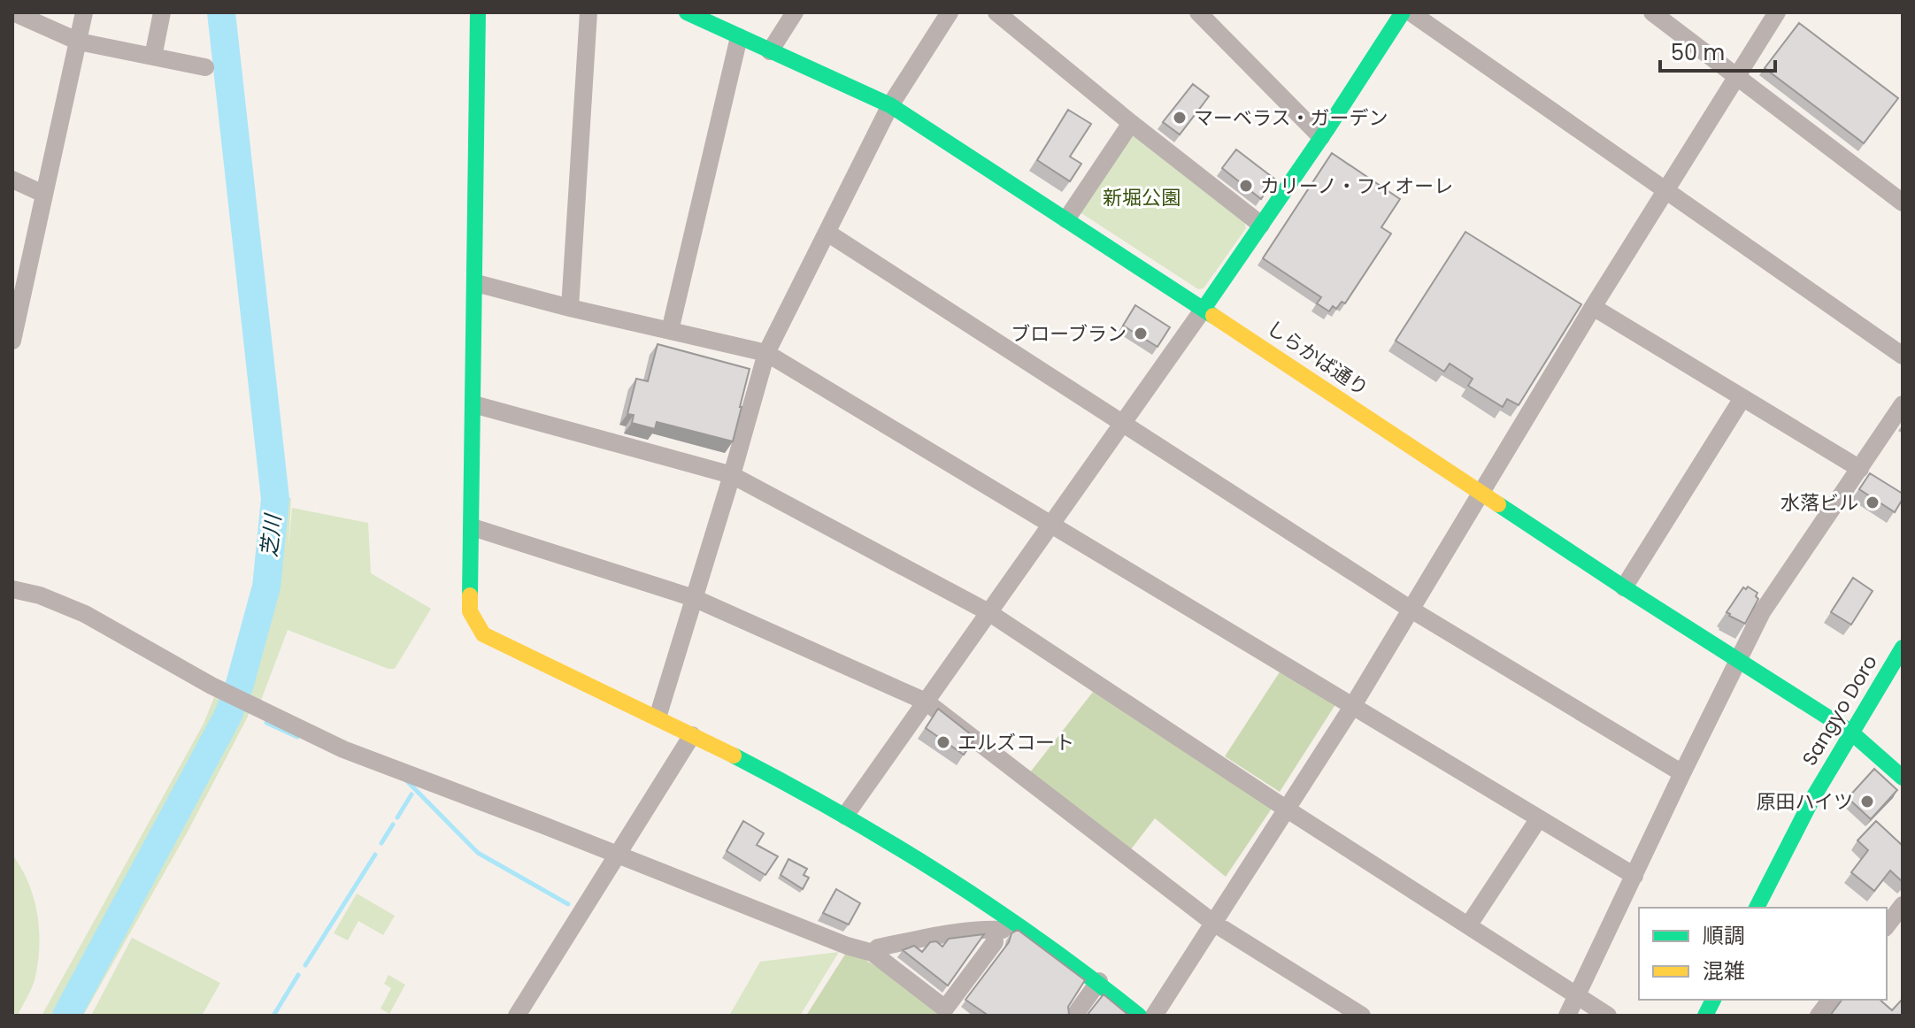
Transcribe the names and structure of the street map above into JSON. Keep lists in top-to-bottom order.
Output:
{
  "streets": {
    "street": ["しらかば通り", "Sangyo Doro"]
  },
  "crossings": [
    ["しらかば通り", "Sangyo Doro"]
  ],
  "water": ["芝川"],
  "parks": ["新堀公園"],
  "places": [
    "マーベラス・ガーデン",
    "カリーノ・フィオーレ",
    "ブローブラン",
    "水落ビル",
    "エルズコート",
    "原田ハイツ"
  ],
  "legend": ["順調", "混雑"],
  "scale_bar": "50 m"
}
